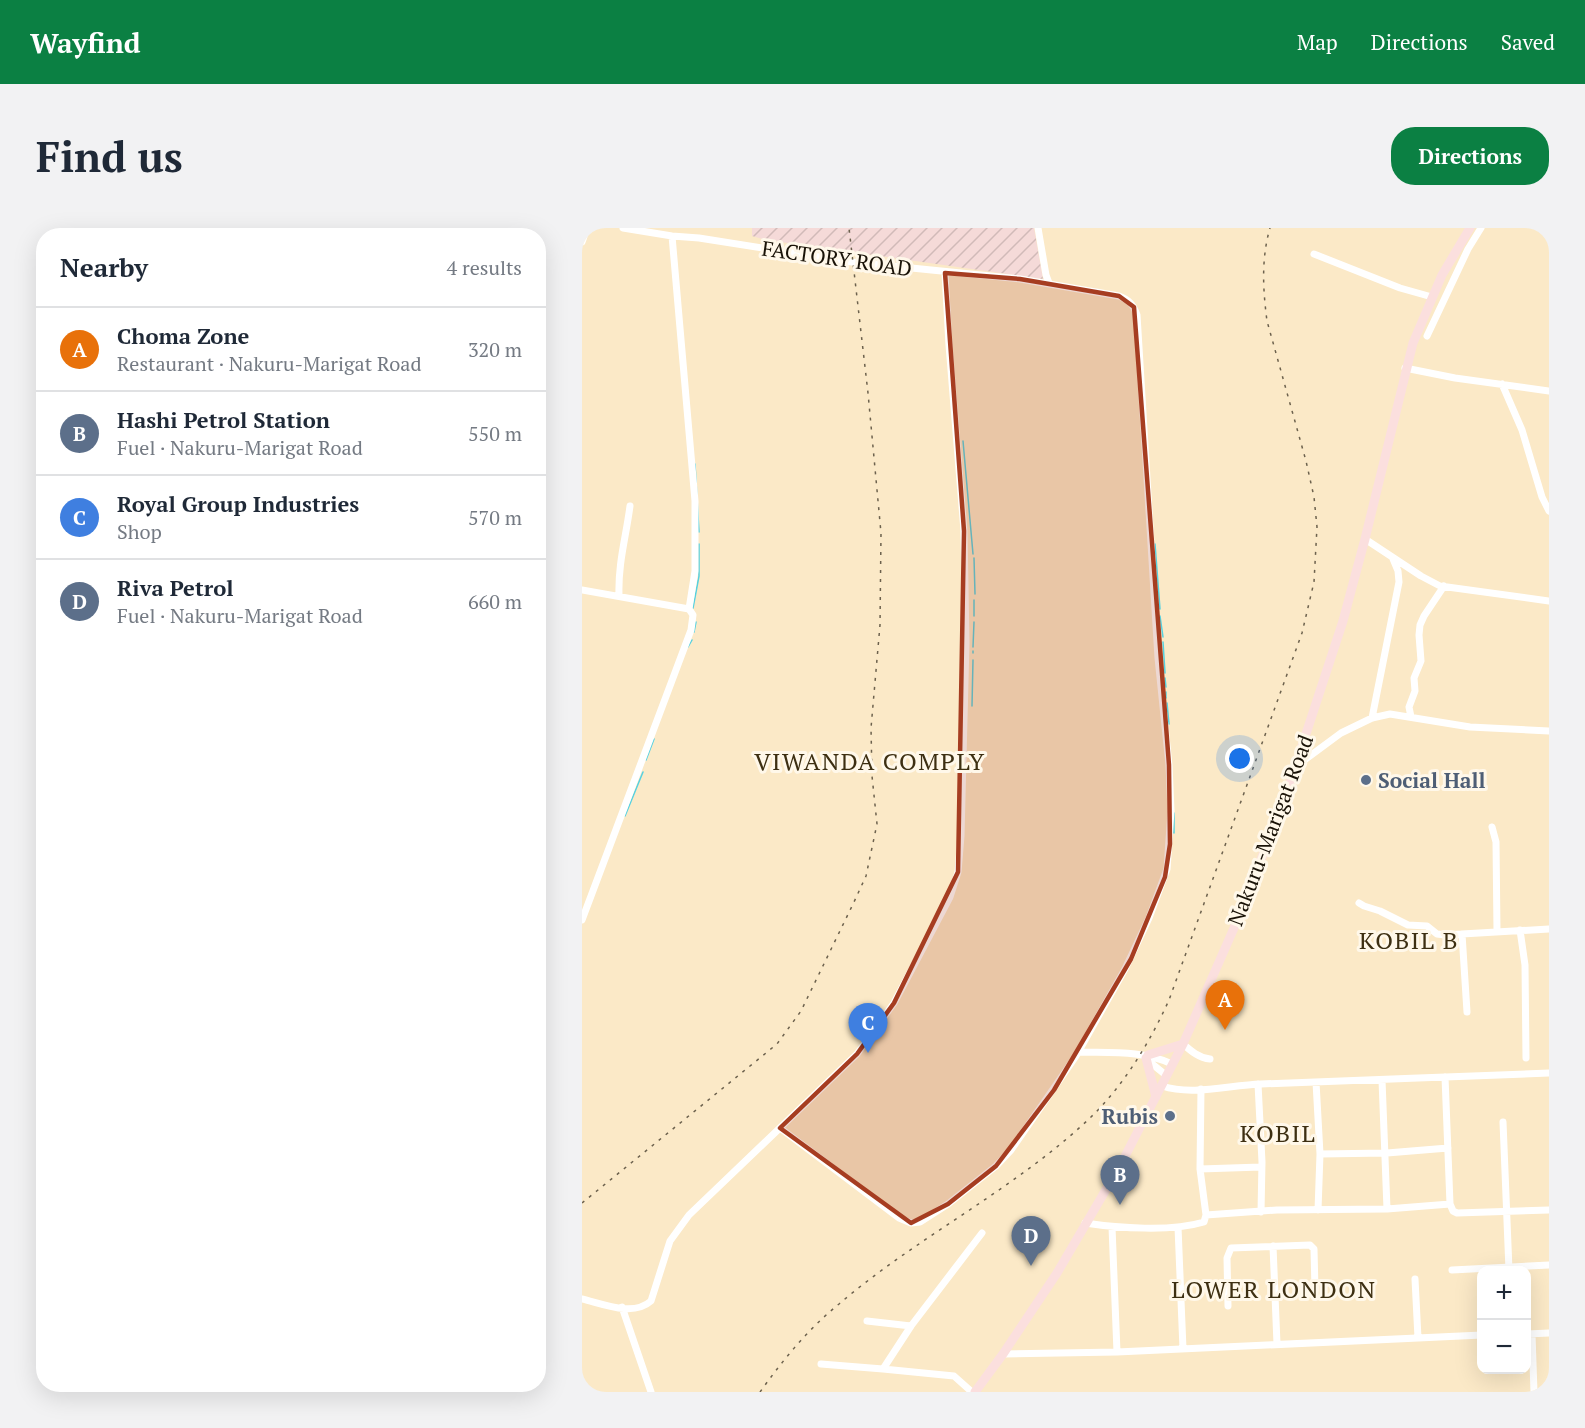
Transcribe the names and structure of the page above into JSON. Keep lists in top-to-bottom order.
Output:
{
  "streets": {
    "main road": ["Nakuru-Marigat Road"],
    "street": ["FACTORY ROAD"]
  },
  "districts": [
    "VIWANDA COMPLY",
    "KOBIL B",
    "KOBIL",
    "LOWER LONDON"
  ],
  "places": ["Social Hall", "Rubis"],
  "page": {
    "header": "Wayfind",
    "nav": ["Map", "Directions", "Saved"],
    "buttons": "Directions",
    "title": "Find us",
    "heading": ["Nearby", "4 results"],
    "list": [
      {
        "mark": "A",
        "name": "Choma Zone",
        "note": "Restaurant · Nakuru-Marigat Road",
        "value": "320 m"
      },
      {
        "mark": "B",
        "name": "Hashi Petrol Station",
        "note": "Fuel · Nakuru-Marigat Road",
        "value": "550 m"
      },
      {
        "mark": "C",
        "name": "Royal Group Industries",
        "note": "Shop",
        "value": "570 m"
      },
      {
        "mark": "D",
        "name": "Riva Petrol",
        "note": "Fuel · Nakuru-Marigat Road",
        "value": "660 m"
      }
    ],
    "pins": [
      "A",
      "C",
      "B",
      "D"
    ],
    "map_buttons": ["+", "−"]
  }
}
